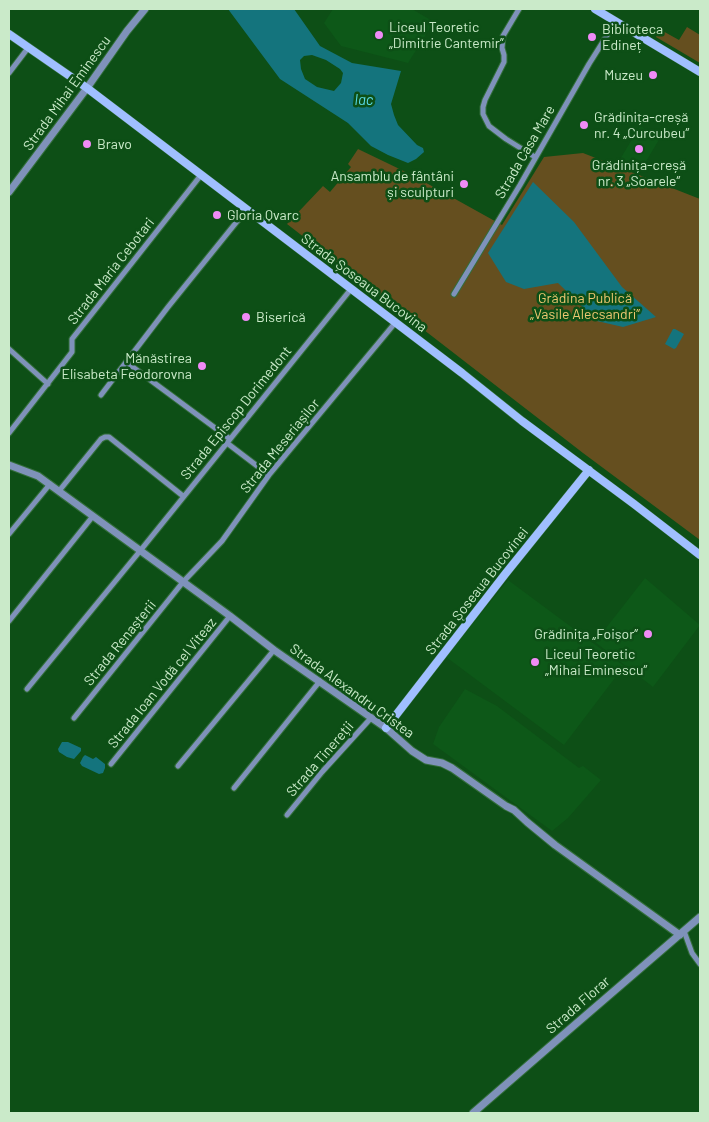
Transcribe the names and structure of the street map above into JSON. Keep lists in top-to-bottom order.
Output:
{
  "streets": {
    "main road": ["Strada Șoseaua Bucovina", "Strada Șoseaua Bucovinei"],
    "street": [
      "Strada Mihai Eminescu",
      "Strada Casa Mare",
      "Strada Maria Cebotari",
      "Strada Episcop Dorimedont",
      "Strada Meseriașilor",
      "Strada Renașterii",
      "Strada Ioan Vodă cel Viteaz",
      "Strada Alexandru Cristea",
      "Strada Tinereții",
      "Strada Florar"
    ]
  },
  "crossings": [
    ["Strada Mihai Eminescu", "Strada Șoseaua Bucovina"],
    ["Strada Maria Cebotari", "Strada Șoseaua Bucovina"],
    ["Strada Șoseaua Bucovina", "Strada Episcop Dorimedont"],
    ["Strada Șoseaua Bucovina", "Strada Meseriașilor"],
    ["Strada Șoseaua Bucovina", "Strada Șoseaua Bucovinei"],
    ["Strada Episcop Dorimedont", "Strada Alexandru Cristea"],
    ["Strada Meseriașilor", "Strada Renașterii"],
    ["Strada Meseriașilor", "Strada Alexandru Cristea"],
    ["Strada Șoseaua Bucovinei", "Strada Alexandru Cristea"],
    ["Strada Renașterii", "Strada Alexandru Cristea"],
    ["Strada Ioan Vodă cel Viteaz", "Strada Alexandru Cristea"],
    ["Strada Alexandru Cristea", "Strada Tinereții"],
    ["Strada Alexandru Cristea", "Strada Florar"]
  ],
  "water": ["lac"],
  "parks": ["Grădina Publică „Vasile Alecsandri”"],
  "places": [
    "Liceul Teoretic „Dimitrie Cantemir”",
    "Biblioteca Edineț",
    "Muzeu",
    "Grădinița-creșă nr. 4 „Curcubeu”",
    "Bravo",
    "Grădinița-creșă nr. 3 „Soarele”",
    "Ansamblu de fântâni și sculpturi",
    "Gloria Qvarc",
    "Biserică",
    "Mănăstirea Elisabeta Feodorovna",
    "Grădinița „Foișor”",
    "Liceul Teoretic „Mihai Eminescu”"
  ]
}
